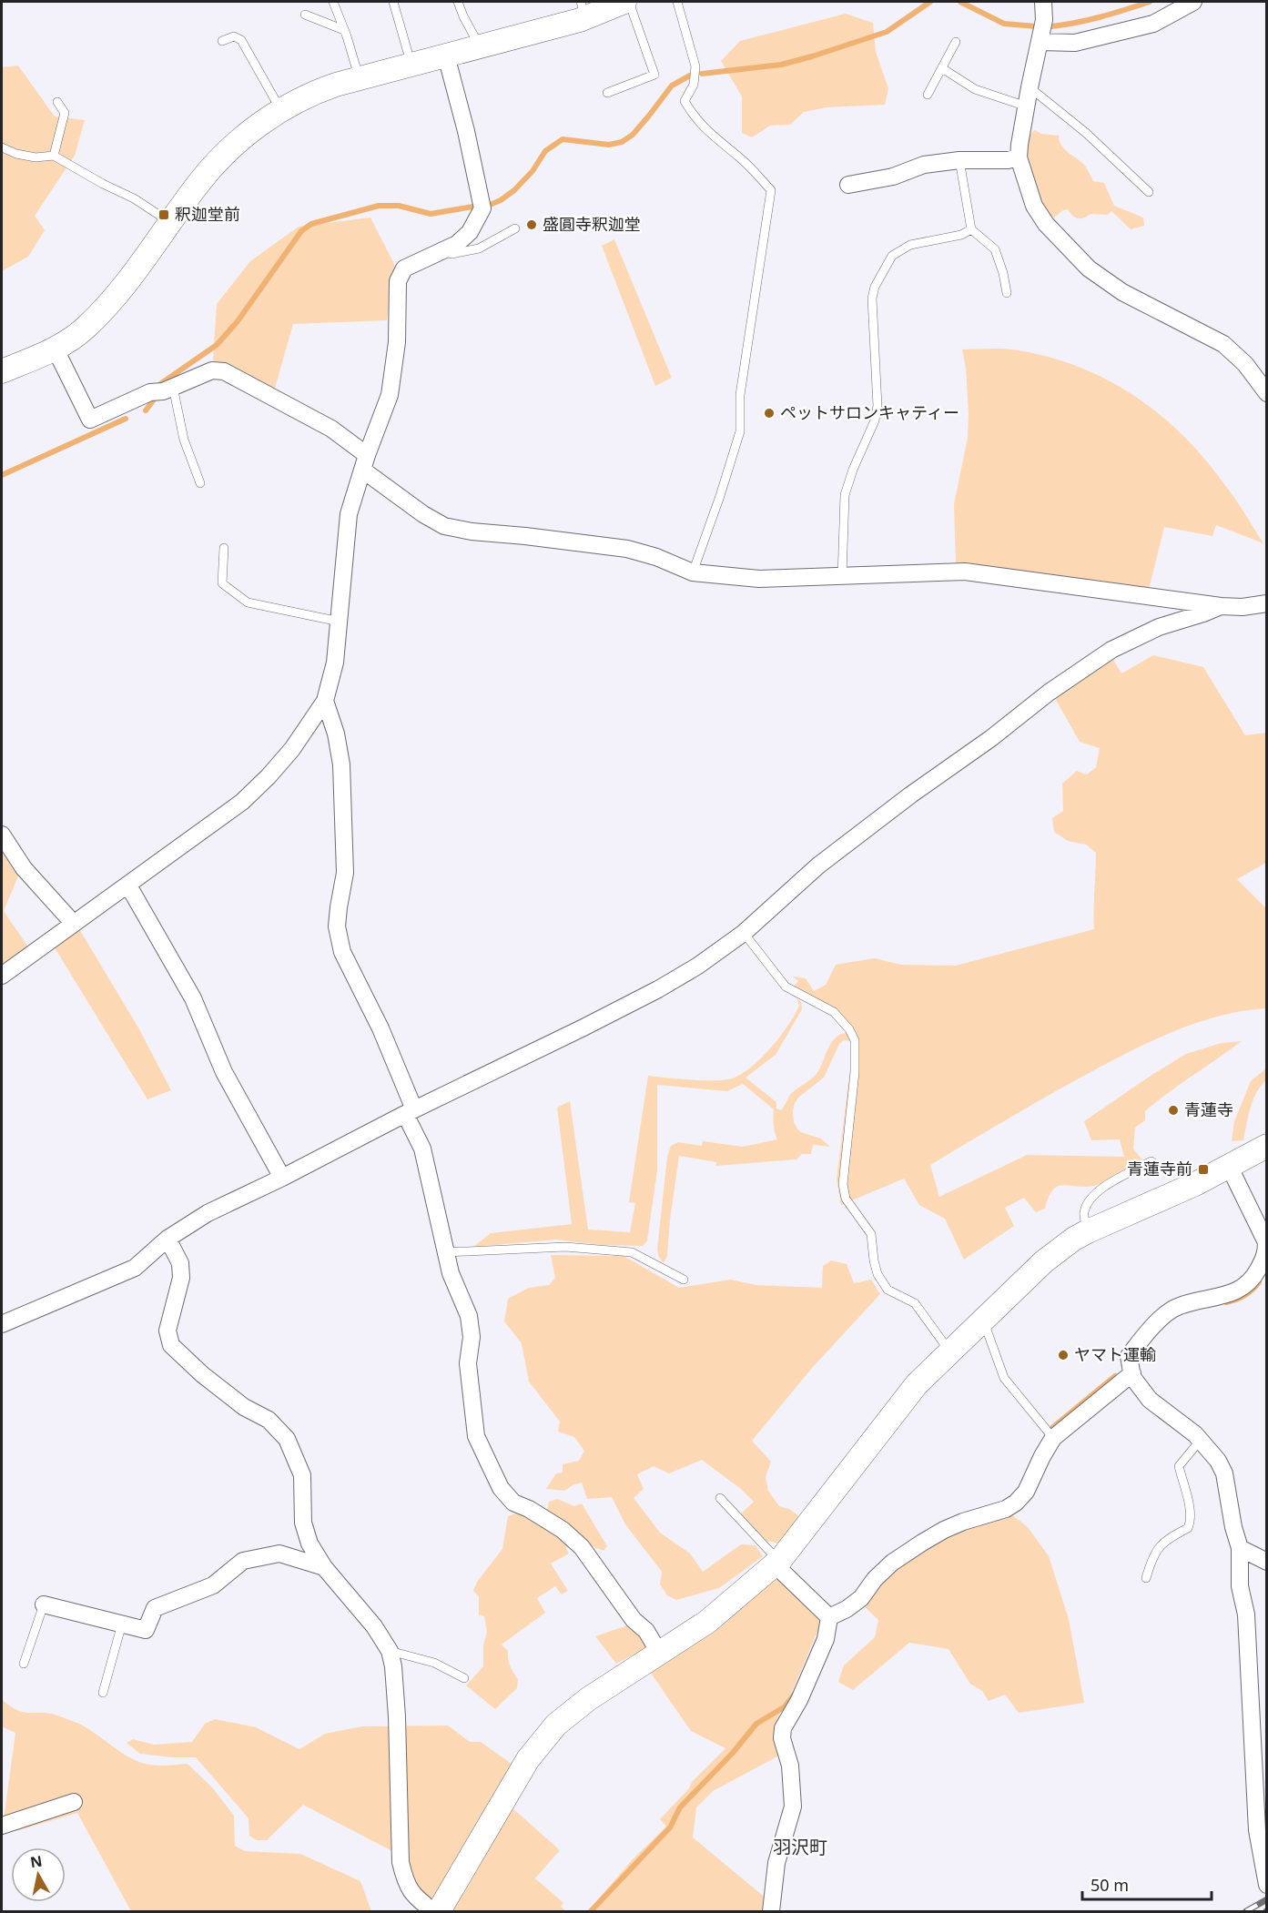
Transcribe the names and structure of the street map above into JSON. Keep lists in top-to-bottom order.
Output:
{
  "districts": ["羽沢町"],
  "places": {
    "transit": ["釈迦堂前", "青蓮寺前"],
    "other": [
      "盛圓寺釈迦堂",
      "ペットサロンキャティー",
      "青蓮寺",
      "ヤマト運輸"
    ]
  },
  "scale_bar": "50 m",
  "north": "top"
}
